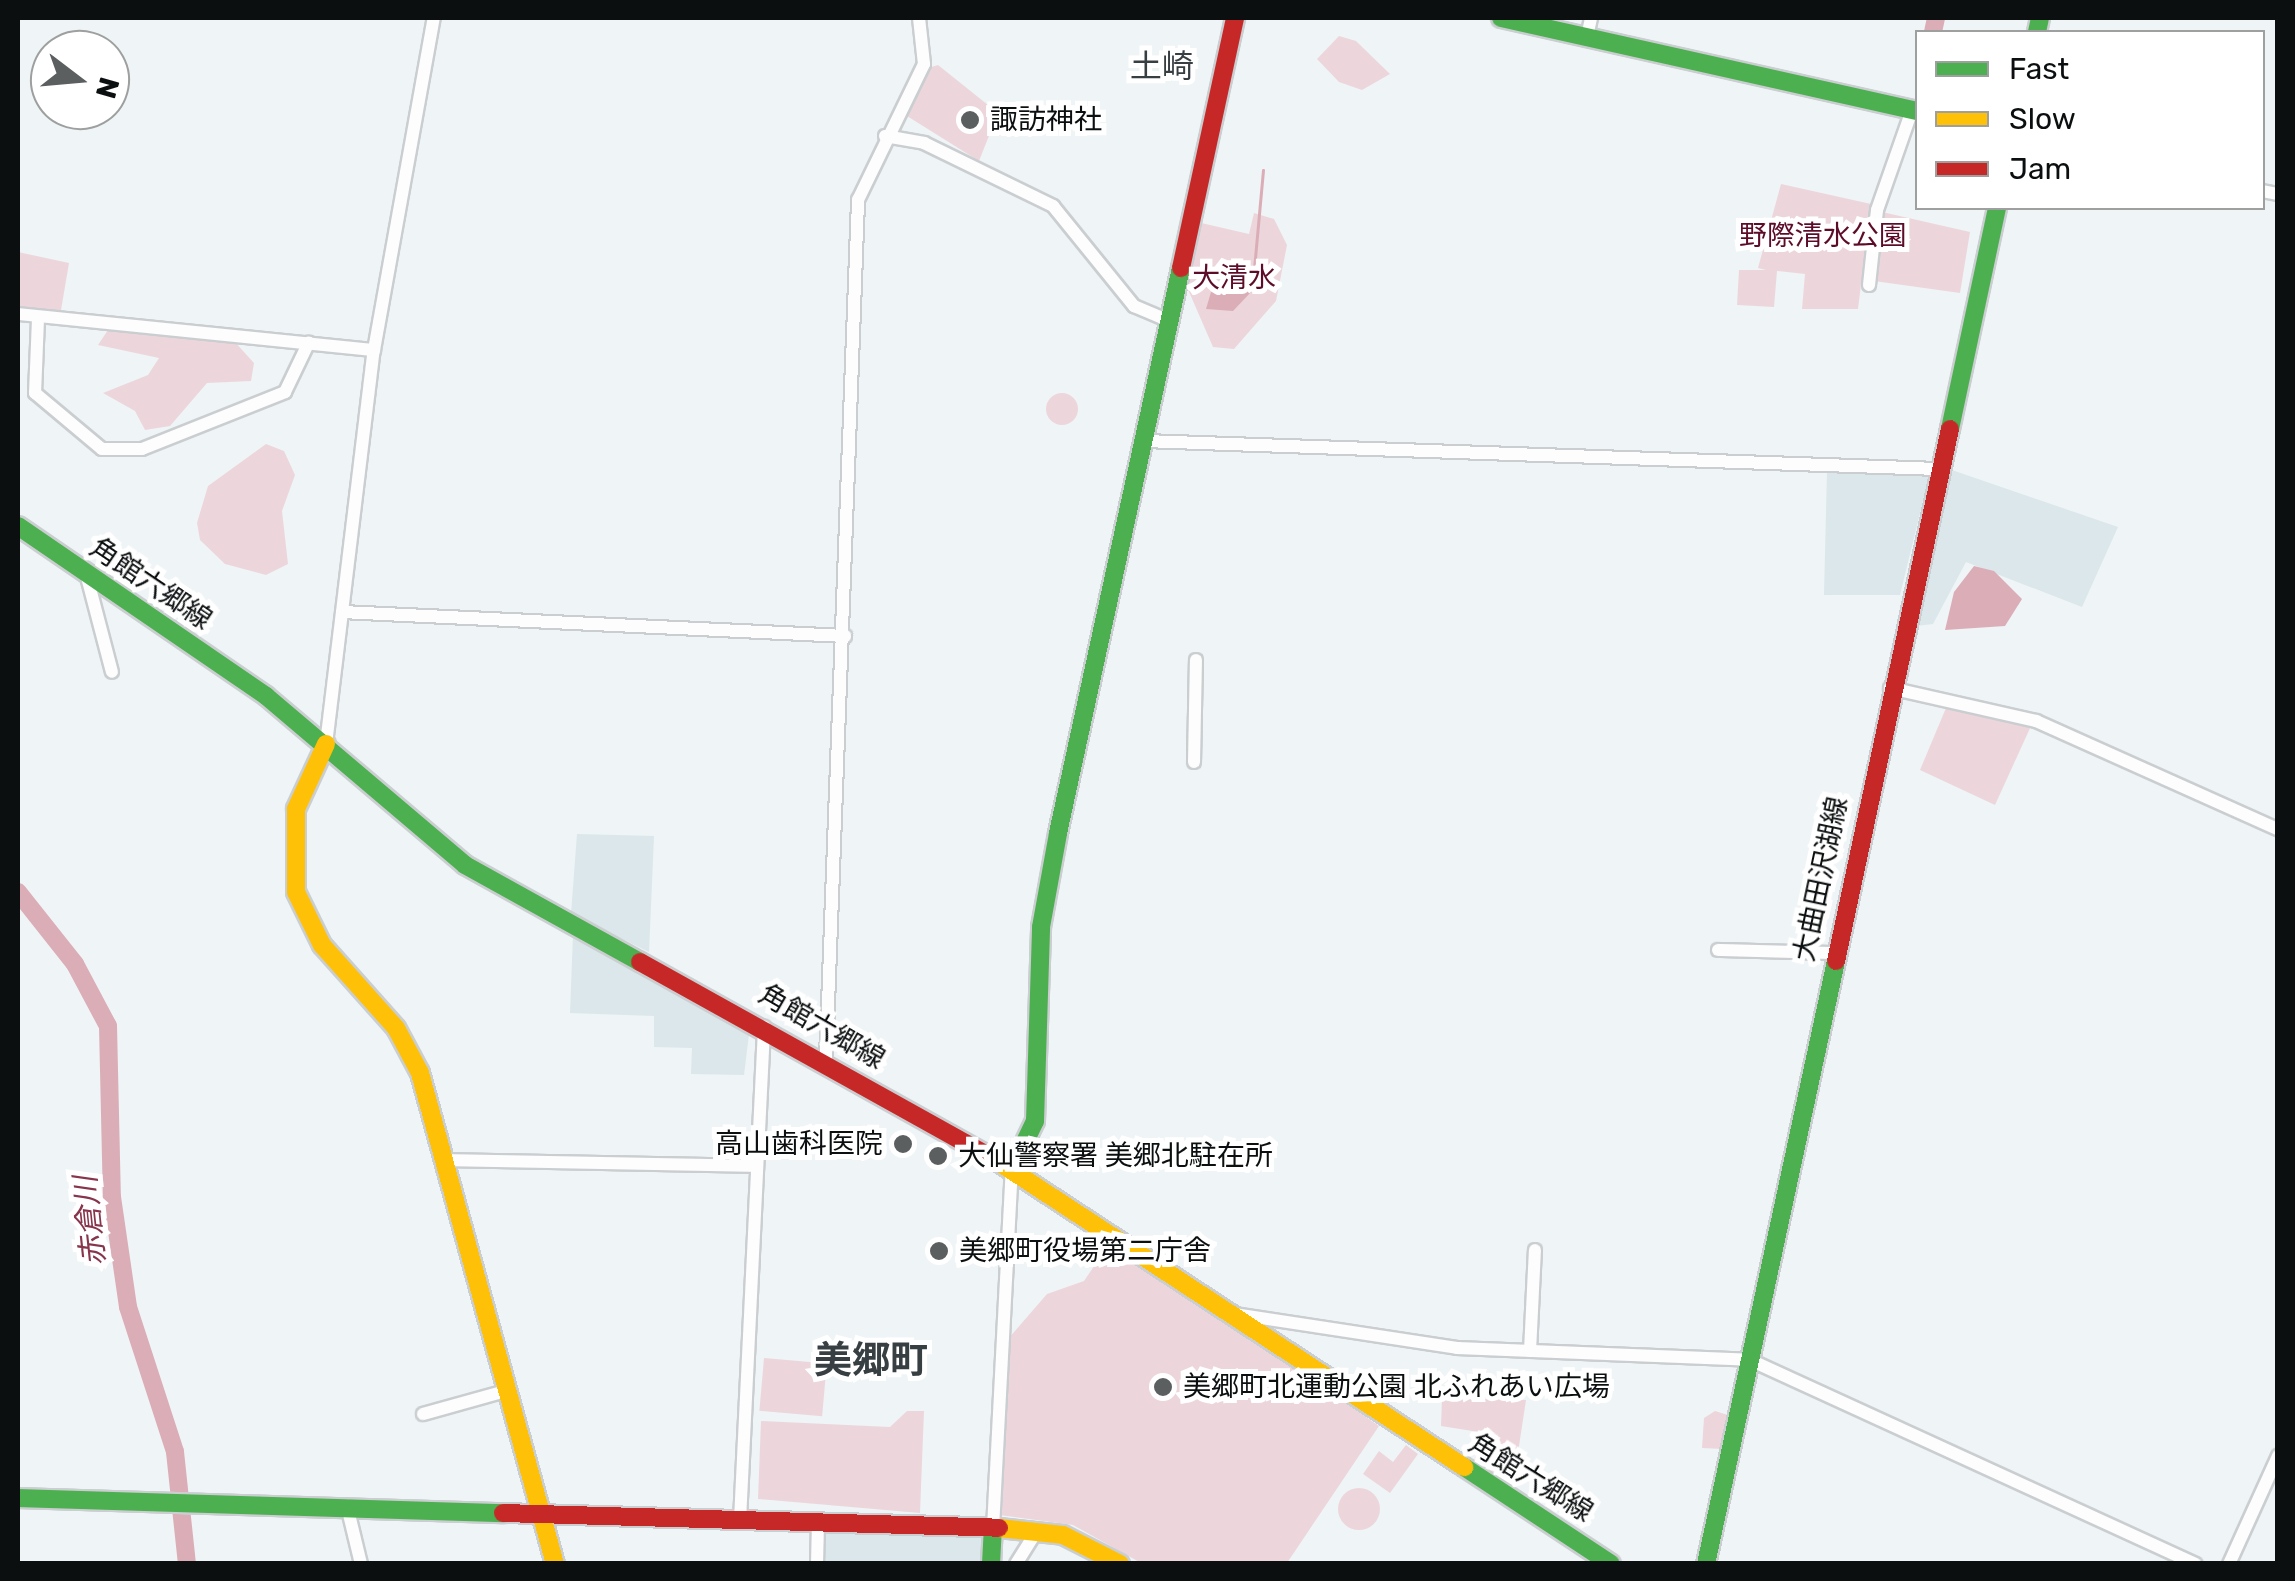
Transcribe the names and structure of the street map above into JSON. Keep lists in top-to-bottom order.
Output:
{
  "streets": {
    "street": ["角館六郷線", "大曲田沢湖線"]
  },
  "districts": ["土崎", "美郷町"],
  "water": ["赤倉川"],
  "parks": ["野際清水公園", "大清水"],
  "places": [
    "諏訪神社",
    "高山歯科医院",
    "大仙警察署 美郷北駐在所",
    "美郷町役場第二庁舎",
    "美郷町北運動公園 北ふれあい広場"
  ],
  "legend": ["Fast", "Slow", "Jam"],
  "north": "right"
}
